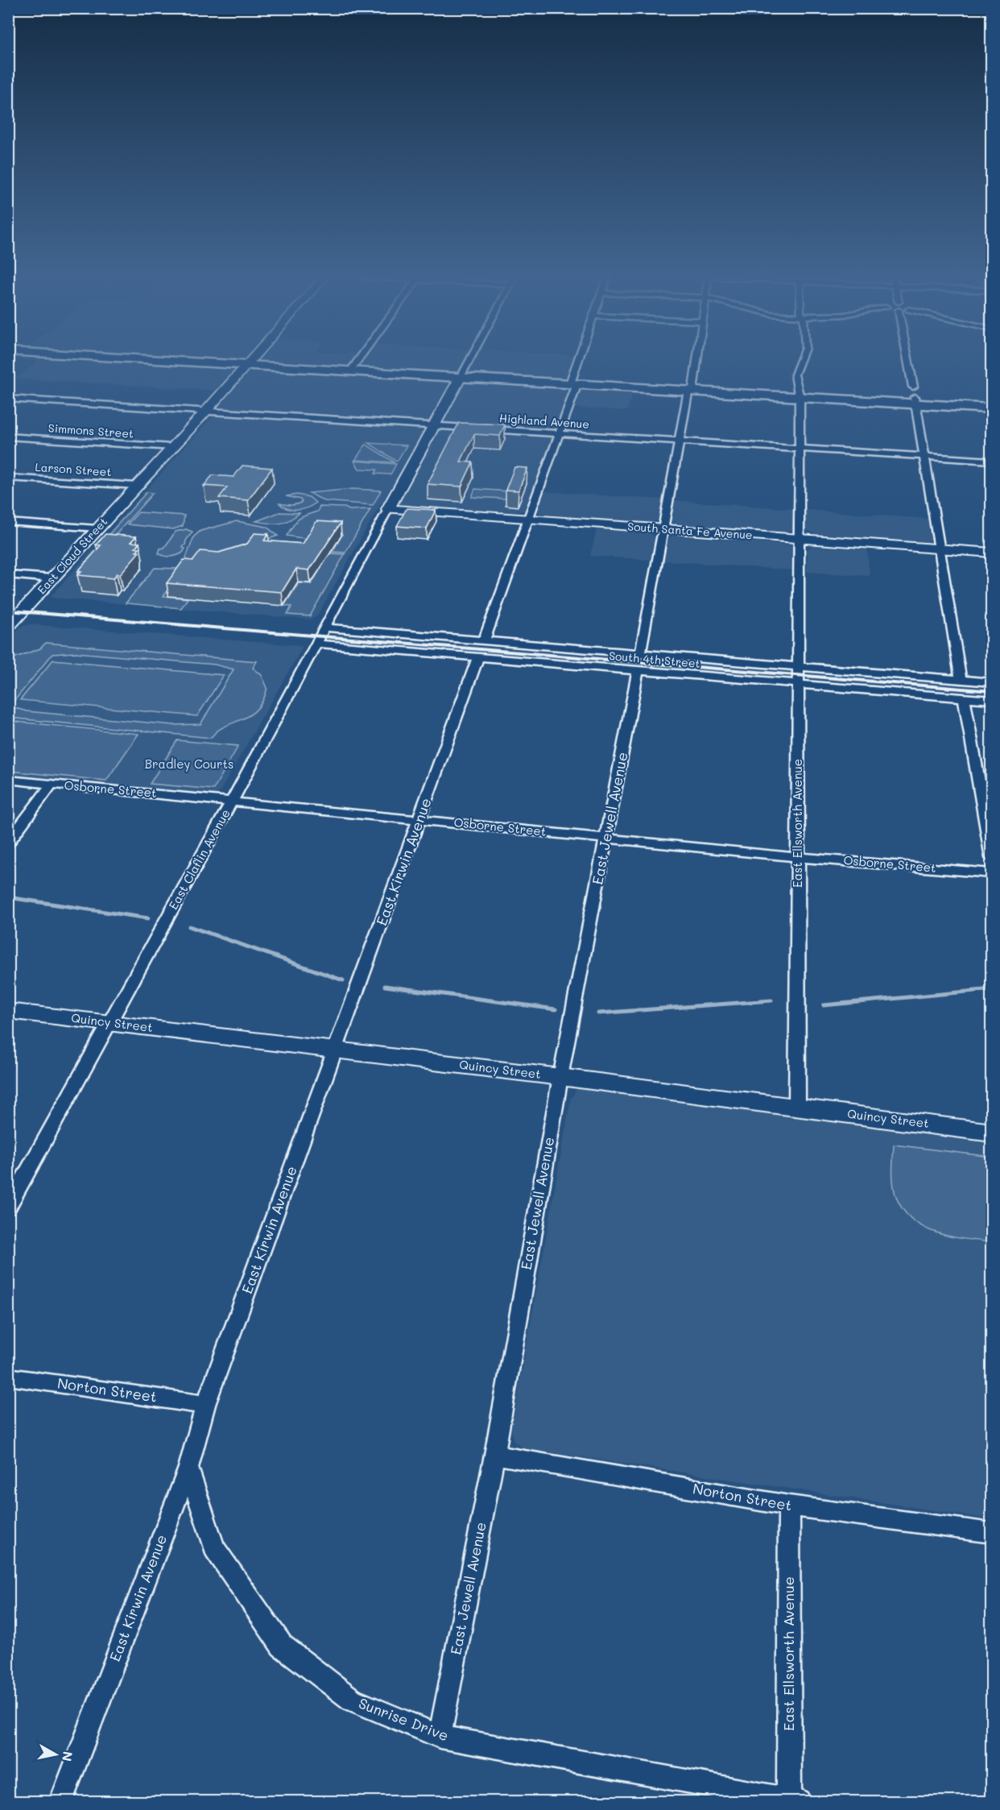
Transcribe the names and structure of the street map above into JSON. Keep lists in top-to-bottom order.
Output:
{
  "streets": {
    "main road": ["South Santa Fe Avenue", "East Cloud Street", "Quincy Street"],
    "street": [
      "Highland Avenue",
      "Simmons Street",
      "Larson Street",
      "South 4th Street",
      "Osborne Street",
      "East Jewell Avenue",
      "East Ellsworth Avenue",
      "East Claflin Avenue",
      "East Kirwin Avenue",
      "Norton Street",
      "Sunrise Drive"
    ]
  },
  "crossings": [
    ["Highland Avenue", "East Cloud Street"],
    ["Highland Avenue", "East Jewell Avenue"],
    ["Highland Avenue", "East Ellsworth Avenue"],
    ["Simmons Street", "East Cloud Street"],
    ["Larson Street", "East Cloud Street"],
    ["South Santa Fe Avenue", "East Jewell Avenue"],
    ["South Santa Fe Avenue", "East Ellsworth Avenue"],
    ["South Santa Fe Avenue", "East Claflin Avenue"],
    ["South 4th Street", "East Jewell Avenue"],
    ["South 4th Street", "East Ellsworth Avenue"],
    ["South 4th Street", "East Claflin Avenue"],
    ["South 4th Street", "East Kirwin Avenue"],
    ["Osborne Street", "East Jewell Avenue"],
    ["Osborne Street", "East Ellsworth Avenue"],
    ["Osborne Street", "East Claflin Avenue"],
    ["Osborne Street", "East Kirwin Avenue"],
    ["East Jewell Avenue", "Quincy Street"],
    ["East Jewell Avenue", "Norton Street"],
    ["East Jewell Avenue", "Sunrise Drive"],
    ["East Ellsworth Avenue", "Quincy Street"],
    ["East Ellsworth Avenue", "Norton Street"],
    ["East Ellsworth Avenue", "Sunrise Drive"],
    ["East Claflin Avenue", "Quincy Street"],
    ["East Kirwin Avenue", "Quincy Street"],
    ["East Kirwin Avenue", "Norton Street"],
    ["East Kirwin Avenue", "Sunrise Drive"]
  ],
  "parks": ["Bradley Courts"],
  "north": "right"
}
